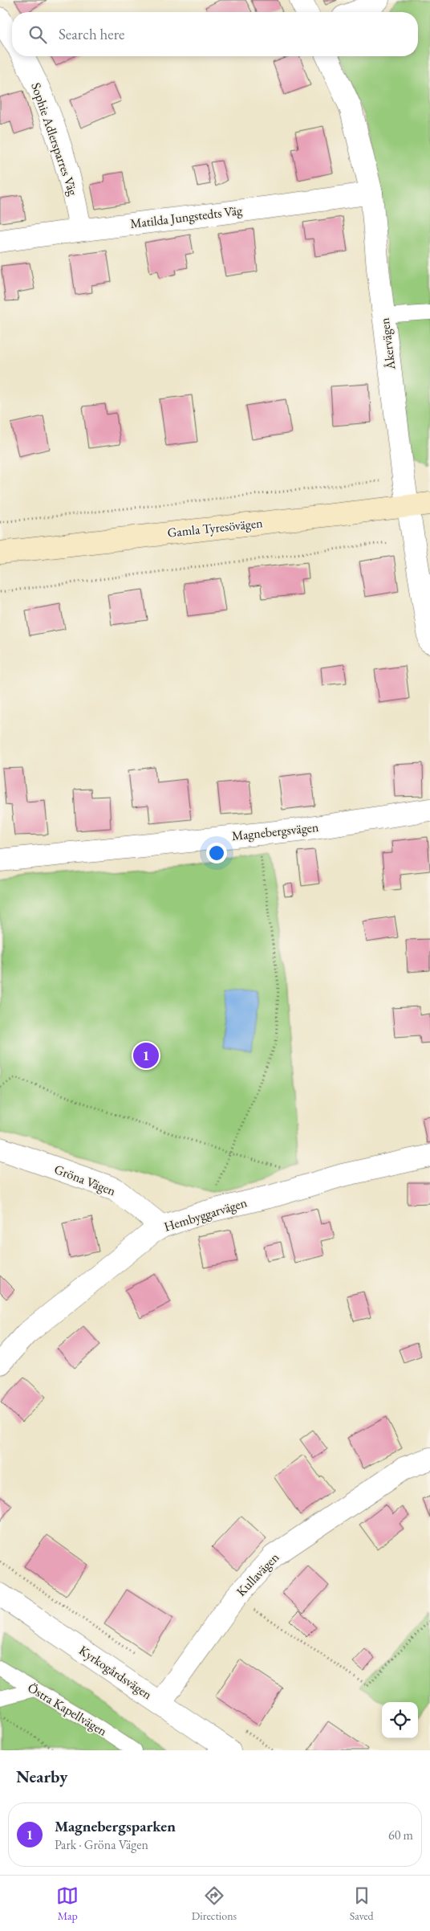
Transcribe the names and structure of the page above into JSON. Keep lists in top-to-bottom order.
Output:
{
  "streets": {
    "street": [
      "Sophie Adlersparres Väg",
      "Matilda Jungstedts Väg",
      "Åkervägen",
      "Gamla Tyresövägen",
      "Magnebergsvägen",
      "Gröna Vägen",
      "Hembyggarvägen",
      "Kullavägen",
      "Kyrkogårdsvägen"
    ],
    "lane": ["Östra Kapellvägen"]
  },
  "crossings": [
    ["Sophie Adlersparres Väg", "Matilda Jungstedts Väg"],
    ["Matilda Jungstedts Väg", "Åkervägen"],
    ["Åkervägen", "Gamla Tyresövägen"],
    ["Gröna Vägen", "Hembyggarvägen"],
    ["Kullavägen", "Kyrkogårdsvägen"]
  ],
  "page": {
    "search": "Search here",
    "pins": "1",
    "heading": "Nearby",
    "list": [
      {
        "mark": "1",
        "name": "Magnebergsparken",
        "note": "Park · Gröna Vägen",
        "value": "60 m"
      }
    ],
    "nav": ["Map", "Directions", "Saved"]
  }
}
